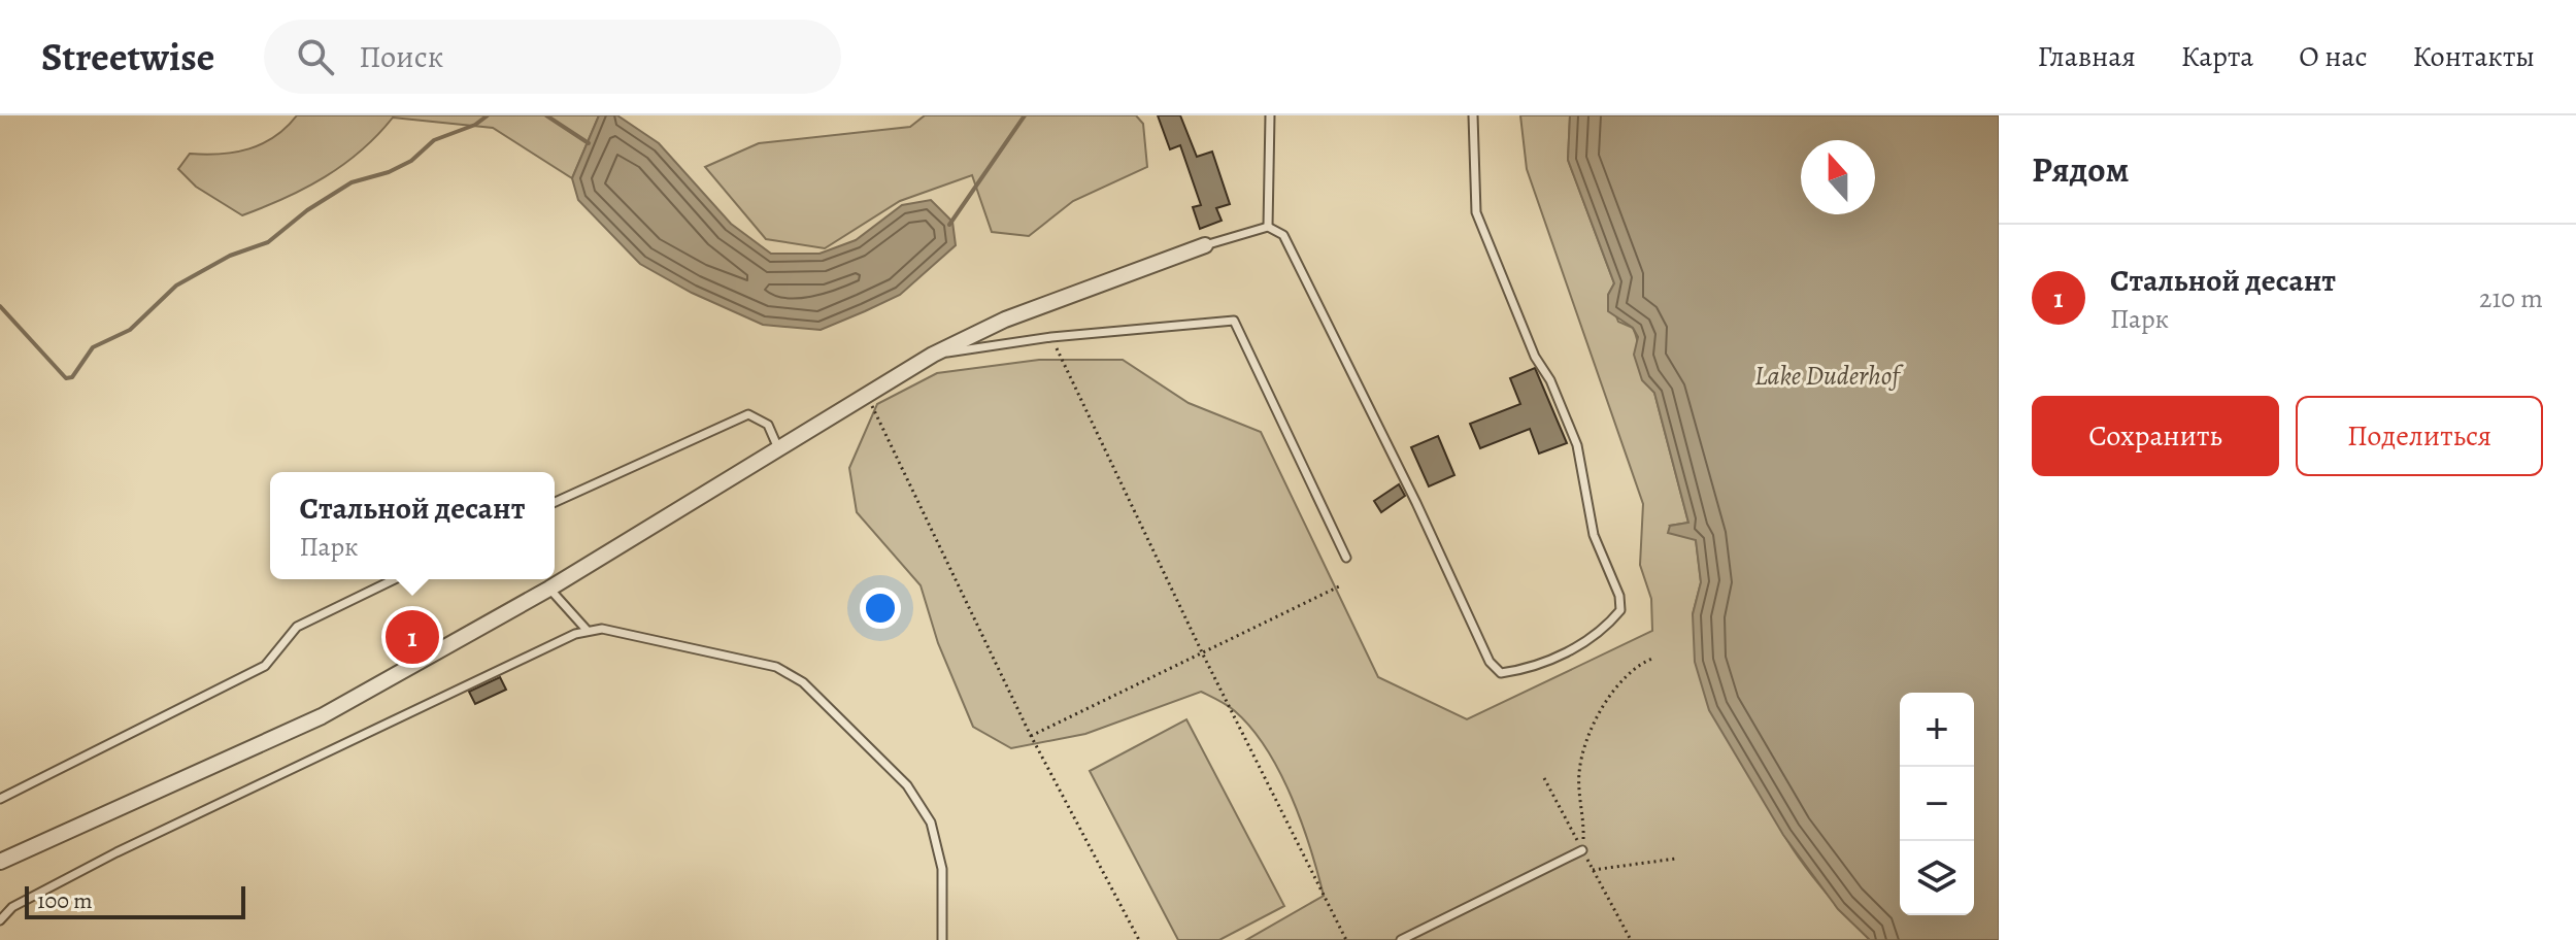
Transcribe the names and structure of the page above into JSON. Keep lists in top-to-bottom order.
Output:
{
  "water": ["Lake Duderhof"],
  "scale_bar": "100 m",
  "north": "top",
  "page": {
    "header": "Streetwise",
    "search": "Поиск",
    "nav": [
      "Главная",
      "Карта",
      "О нас",
      "Контакты"
    ],
    "heading": "Рядом",
    "list": [
      {
        "mark": "1",
        "name": "Стальной десант",
        "note": "Парк",
        "value": "210 m"
      }
    ],
    "buttons": ["Сохранить", "Поделиться"],
    "popup": ["Стальной десант", "Парк"],
    "pins": "1",
    "map_buttons": ["+", "−"],
    "scale": "100 m"
  }
}
